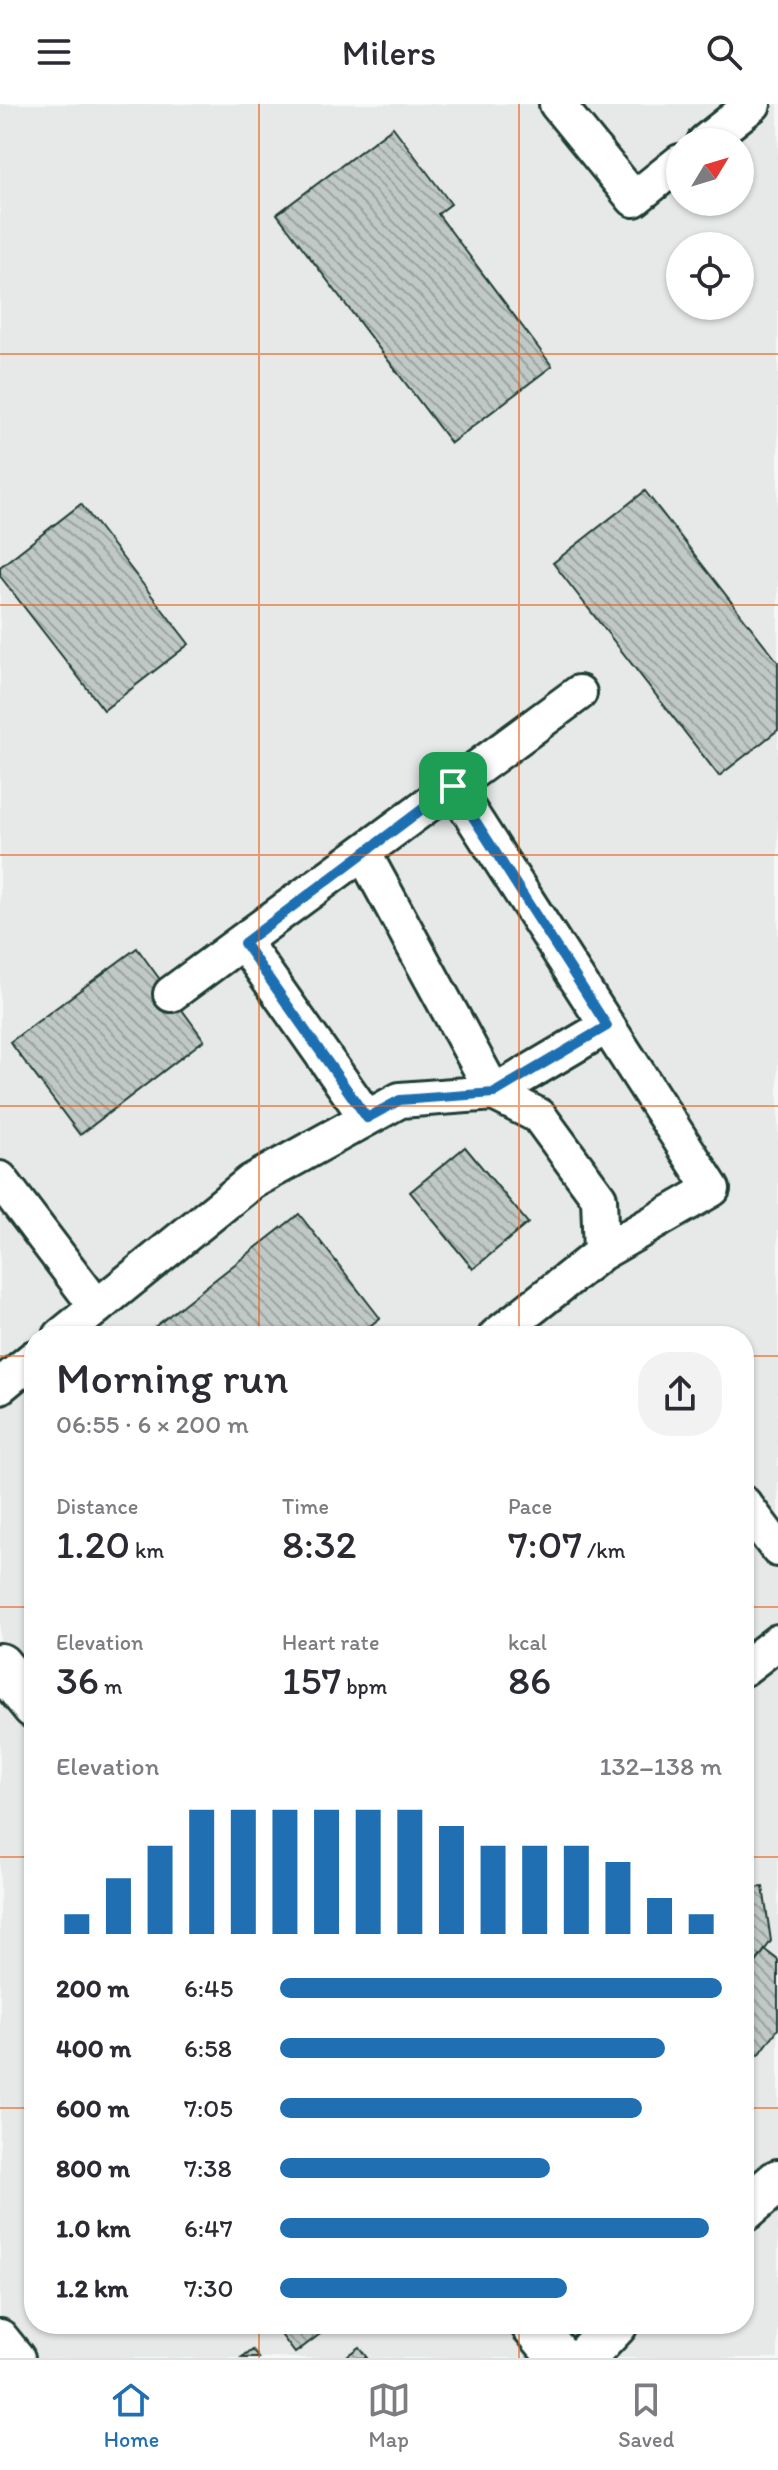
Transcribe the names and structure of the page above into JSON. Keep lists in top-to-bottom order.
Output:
{
  "north": "top right",
  "page": {
    "header": "Milers",
    "heading": ["Morning run", "06:55 · 6 × 200 m"],
    "stats": [
      ["Distance", "1.20 km"],
      ["Time", "8:32"],
      ["Pace", "7:07 /km"],
      ["Elevation", "36 m"],
      ["Heart rate", "157 bpm"],
      ["kcal", "86"]
    ],
    "chart": ["Elevation", "132–138 m"],
    "list": [
      {
        "name": "200 m",
        "note": "6:45"
      },
      {
        "name": "400 m",
        "note": "6:58"
      },
      {
        "name": "600 m",
        "note": "7:05"
      },
      {
        "name": "800 m",
        "note": "7:38"
      },
      {
        "name": "1.0 km",
        "note": "6:47"
      },
      {
        "name": "1.2 km",
        "note": "7:30"
      }
    ],
    "tabs": ["Home", "Map", "Saved"]
  }
}
